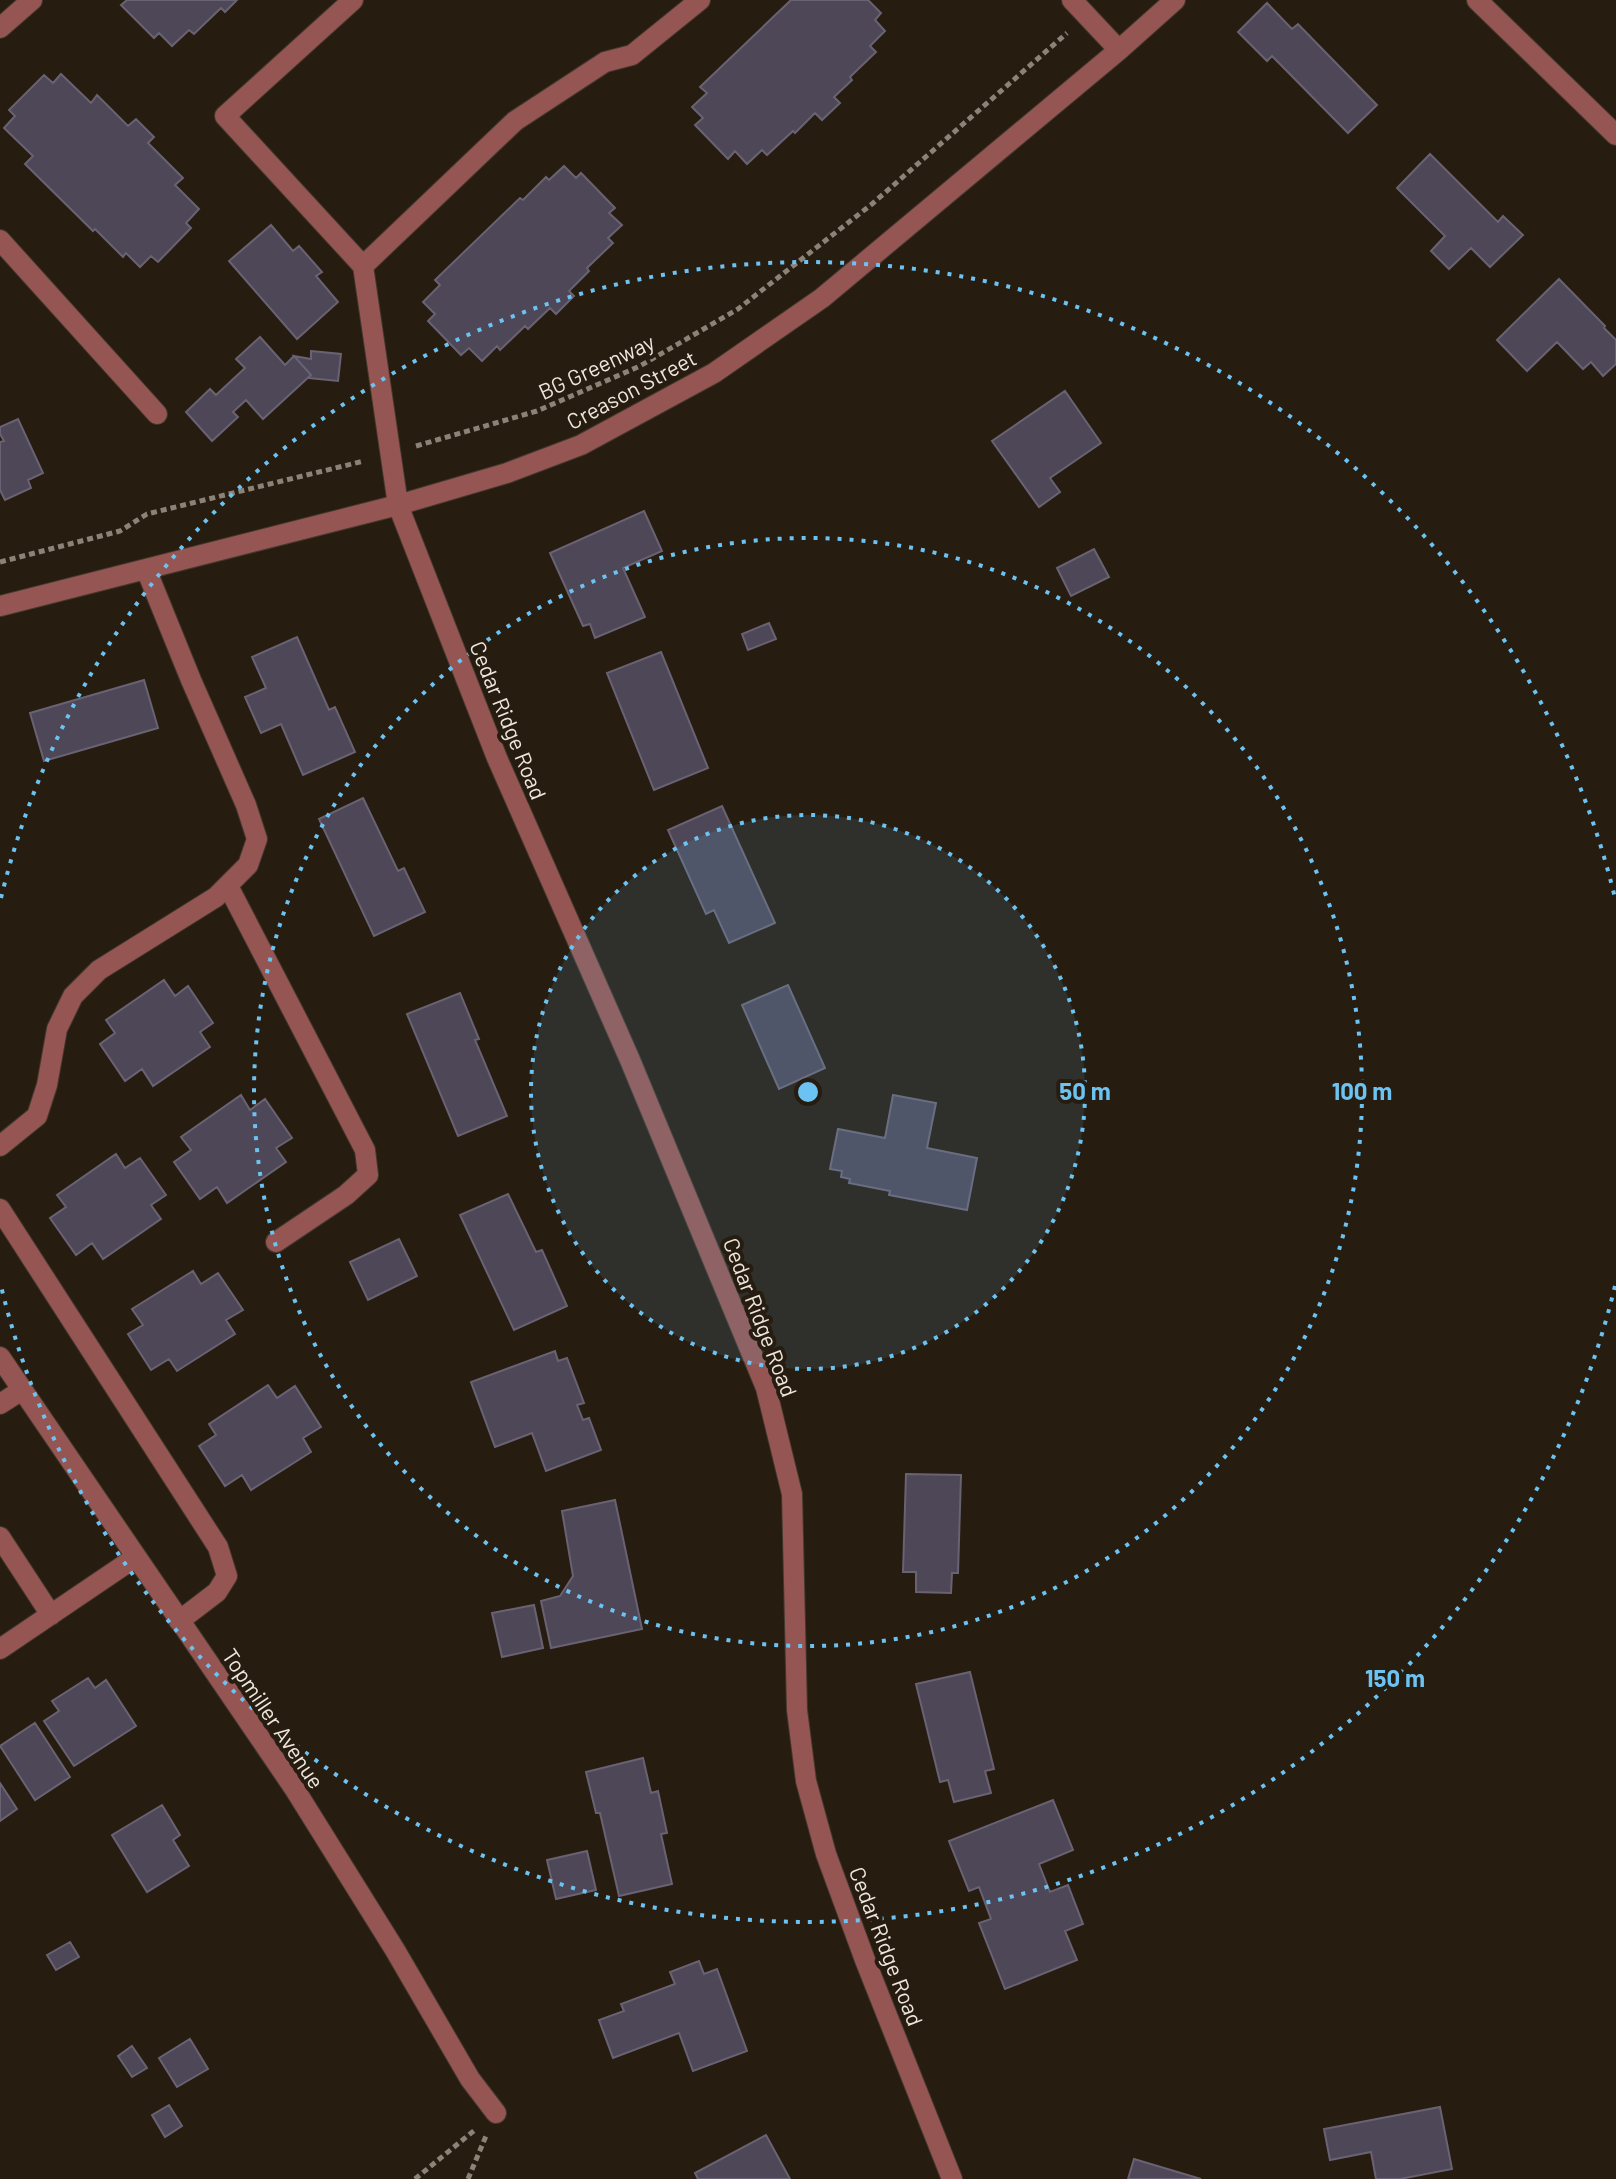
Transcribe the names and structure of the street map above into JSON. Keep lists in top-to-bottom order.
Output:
{
  "streets": {
    "street": ["Creason Street", "Cedar Ridge Road", "Topmiller Avenue"],
    "path": ["BG Greenway"]
  },
  "crossings": [
    ["BG Greenway", "Cedar Ridge Road"],
    ["Creason Street", "Cedar Ridge Road"]
  ],
  "rings": ["50 m", "100 m", "150 m"]
}
